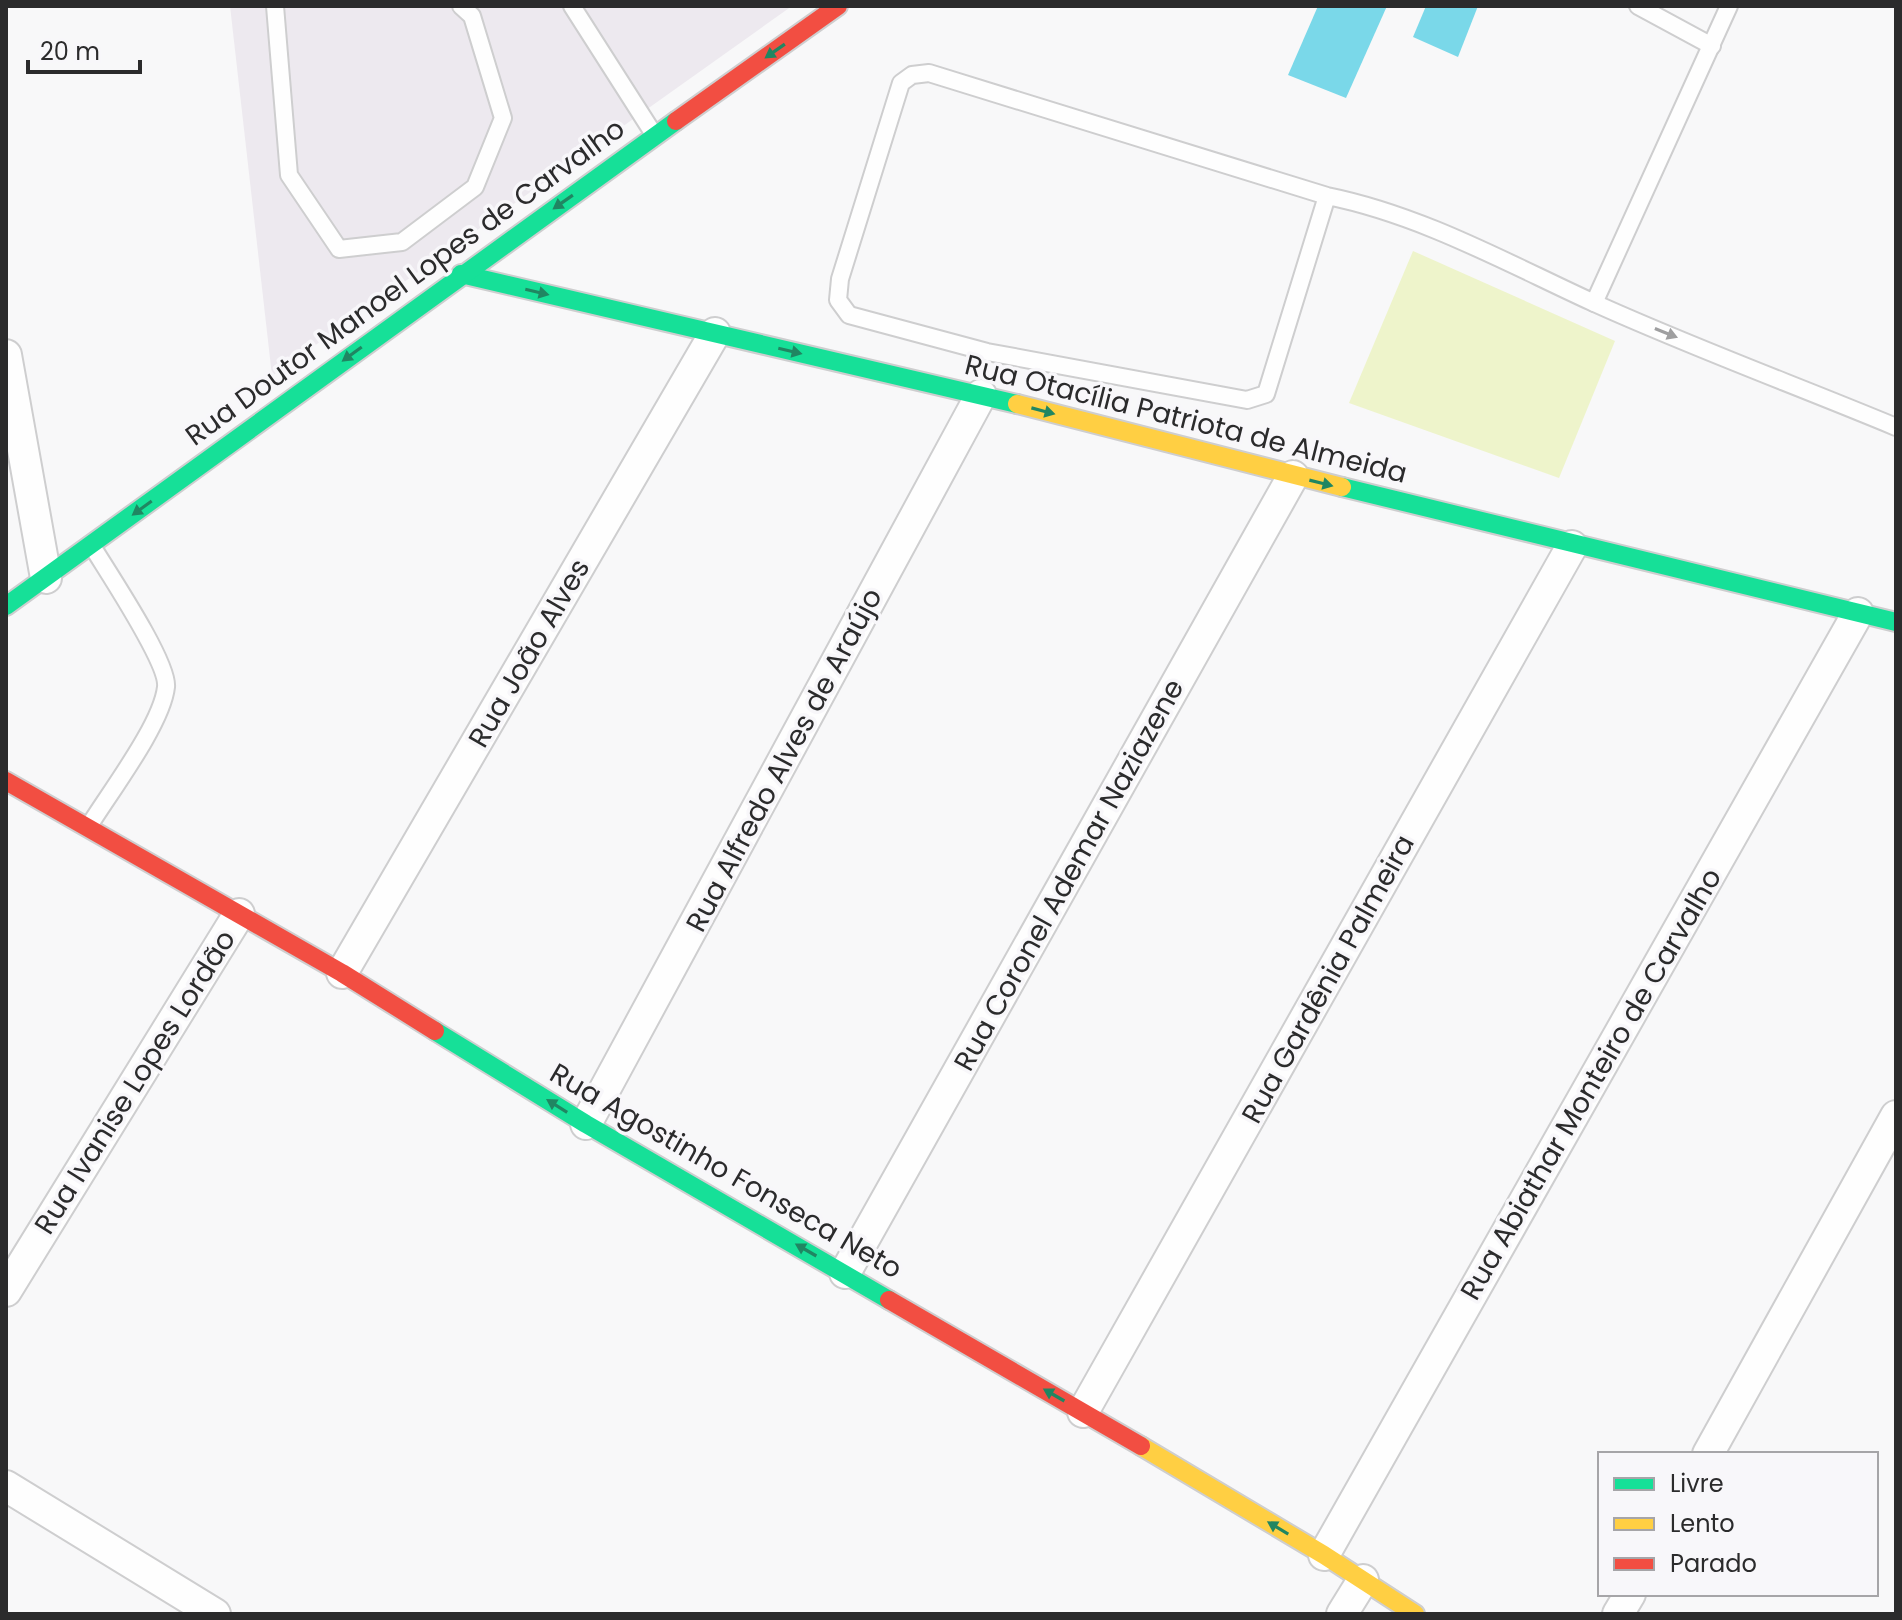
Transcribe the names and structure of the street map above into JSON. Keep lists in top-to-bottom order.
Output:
{
  "streets": {
    "main road": ["Rua Doutor Manoel Lopes de Carvalho", "Rua Otacília Patriota de Almeida", "Rua Agostinho Fonseca Neto"],
    "street": [
      "Rua João Alves",
      "Rua Alfredo Alves de Araújo",
      "Rua Coronel Ademar Naziazene",
      "Rua Gardênia Palmeira",
      "Rua Ivanise Lopes Lordão",
      "Rua Abiathar Monteiro de Carvalho"
    ]
  },
  "crossings": [
    ["Rua Doutor Manoel Lopes de Carvalho", "Rua Otacília Patriota de Almeida"],
    ["Rua Otacília Patriota de Almeida", "Rua João Alves"],
    ["Rua Otacília Patriota de Almeida", "Rua Alfredo Alves de Araújo"],
    ["Rua Otacília Patriota de Almeida", "Rua Coronel Ademar Naziazene"],
    ["Rua Otacília Patriota de Almeida", "Rua Gardênia Palmeira"],
    ["Rua Otacília Patriota de Almeida", "Rua Abiathar Monteiro de Carvalho"],
    ["Rua João Alves", "Rua Agostinho Fonseca Neto"],
    ["Rua Alfredo Alves de Araújo", "Rua Agostinho Fonseca Neto"],
    ["Rua Coronel Ademar Naziazene", "Rua Agostinho Fonseca Neto"],
    ["Rua Gardênia Palmeira", "Rua Agostinho Fonseca Neto"],
    ["Rua Ivanise Lopes Lordão", "Rua Agostinho Fonseca Neto"],
    ["Rua Abiathar Monteiro de Carvalho", "Rua Agostinho Fonseca Neto"]
  ],
  "one_way": ["Rua Doutor Manoel Lopes de Carvalho", "Rua Otacília Patriota de Almeida", "Rua Agostinho Fonseca Neto"],
  "legend": ["Livre", "Lento", "Parado"],
  "scale_bar": "20 m"
}
